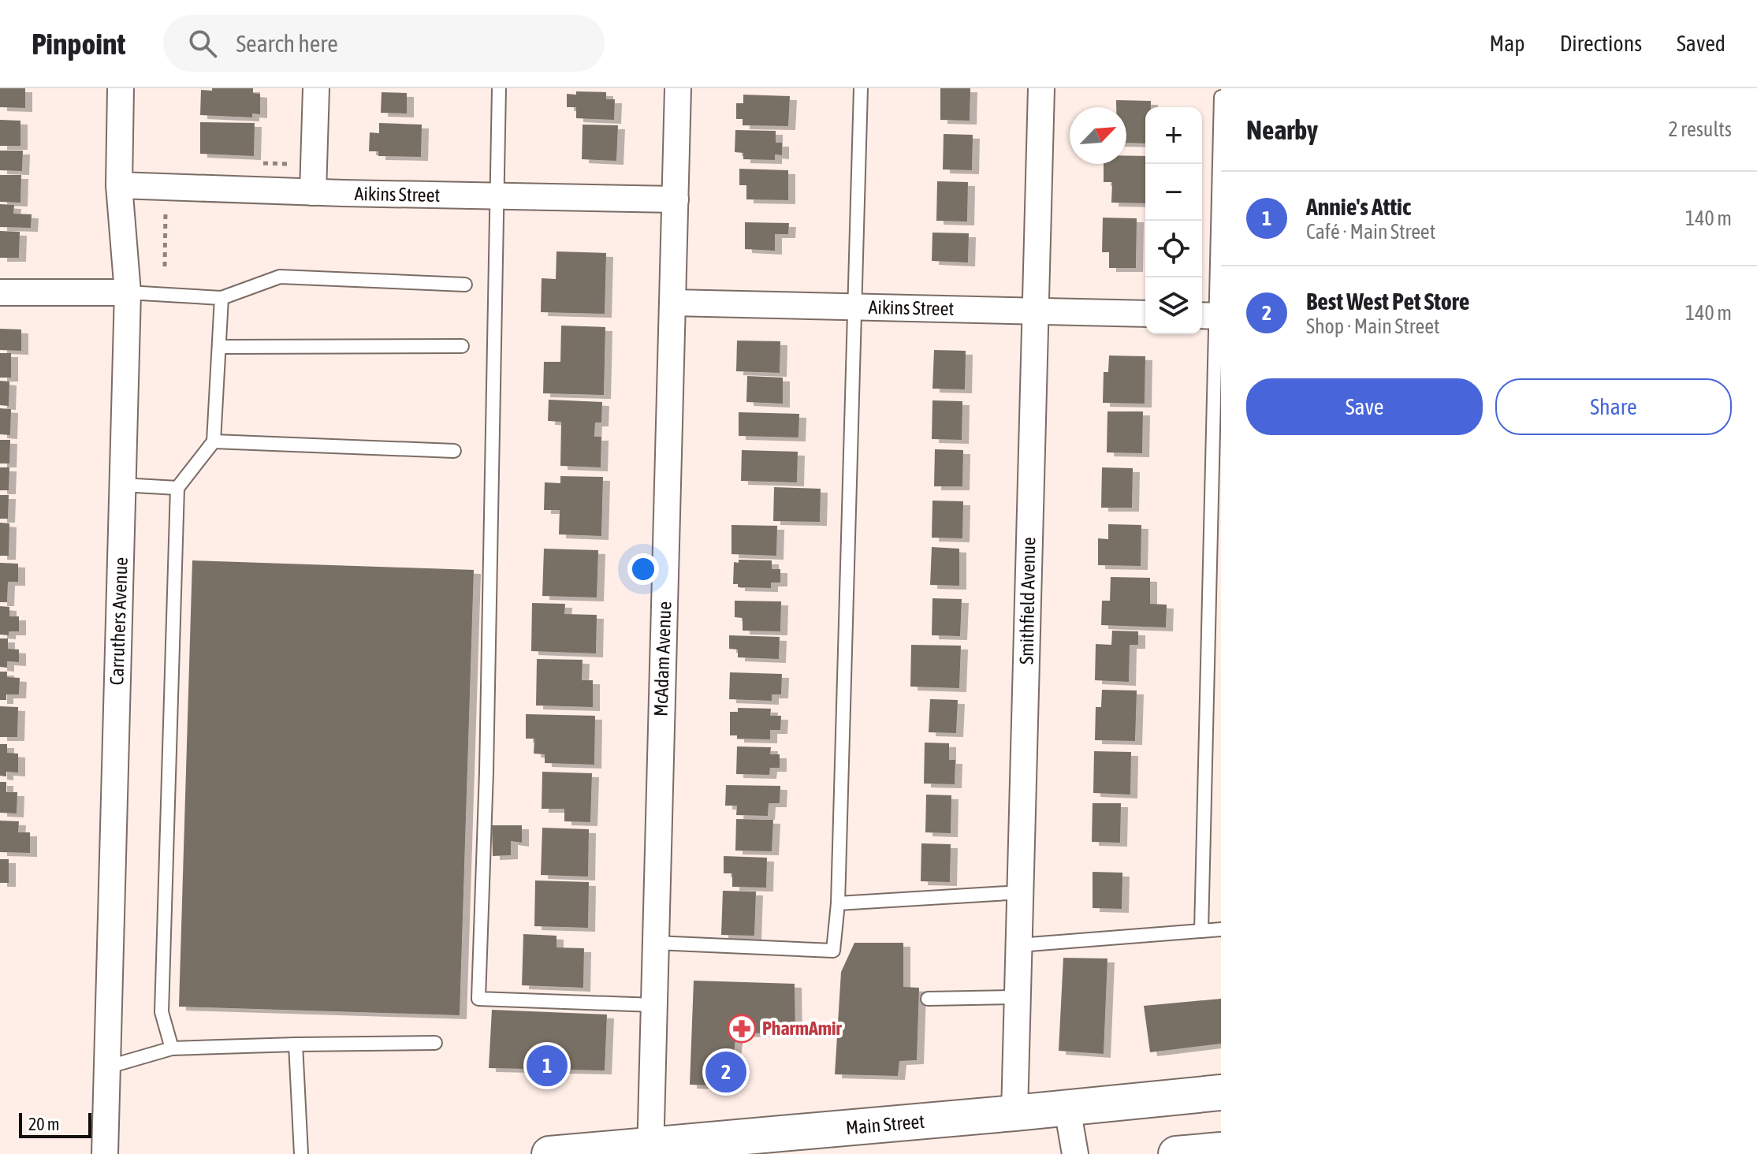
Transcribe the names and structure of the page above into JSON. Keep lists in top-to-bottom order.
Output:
{
  "streets": {
    "main road": ["Main Street"],
    "street": [
      "Aikins Street",
      "Smithfield Avenue",
      "Carruthers Avenue",
      "McAdam Avenue"
    ]
  },
  "crossings": [
    ["Aikins Street", "Smithfield Avenue"],
    ["Aikins Street", "Carruthers Avenue"],
    ["Aikins Street", "McAdam Avenue"],
    ["Smithfield Avenue", "Main Street"],
    ["McAdam Avenue", "Main Street"]
  ],
  "places": {
    "pharmacy": ["PharmAmir"]
  },
  "scale_bar": "20 m",
  "north": "top right",
  "page": {
    "header": "Pinpoint",
    "search": "Search here",
    "nav": ["Map", "Directions", "Saved"],
    "heading": ["Nearby", "2 results"],
    "map_buttons": ["+", "−"],
    "list": [
      {
        "mark": "1",
        "name": "Annie's Attic",
        "note": "Café · Main Street",
        "value": "140 m"
      },
      {
        "mark": "2",
        "name": "Best West Pet Store",
        "note": "Shop · Main Street",
        "value": "140 m"
      }
    ],
    "buttons": ["Save", "Share"],
    "pins": ["1", "2"],
    "scale": "20 m"
  }
}
